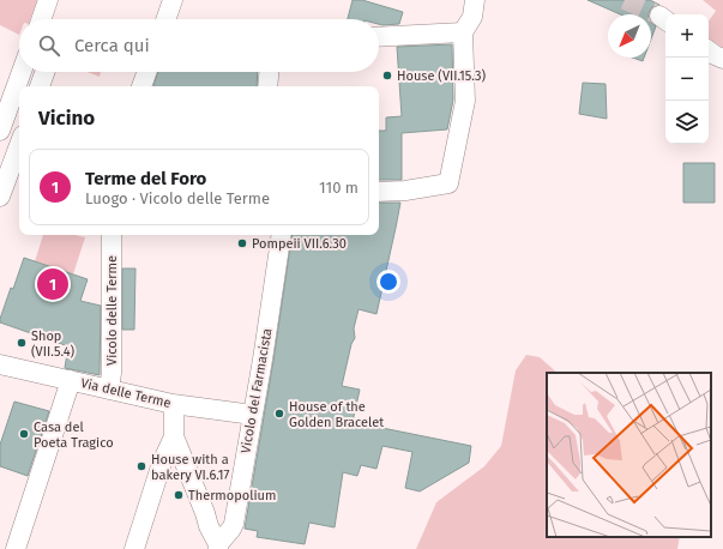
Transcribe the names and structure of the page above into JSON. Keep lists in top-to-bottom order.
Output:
{
  "streets": {
    "street": ["Vicolo delle Terme", "Vicolo del Farmacista", "Via delle Terme"]
  },
  "crossings": [
    ["Vicolo delle Terme", "Via delle Terme"],
    ["Vicolo del Farmacista", "Via delle Terme"]
  ],
  "places": [
    "House (VII.15.3)",
    "Pompeii VII.6.30",
    "Shop (VII.5.4)",
    "House of the Golden Bracelet",
    "Casa del Poeta Tragico",
    "House with a bakery VI.6.17",
    "Thermopolium"
  ],
  "north": "bottom left",
  "page": {
    "map_buttons": ["+", "−"],
    "search": "Cerca qui",
    "heading": "Vicino",
    "list": [
      {
        "mark": "1",
        "name": "Terme del Foro",
        "note": "Luogo · Vicolo delle Terme",
        "value": "110 m"
      }
    ],
    "pins": "1"
  }
}
